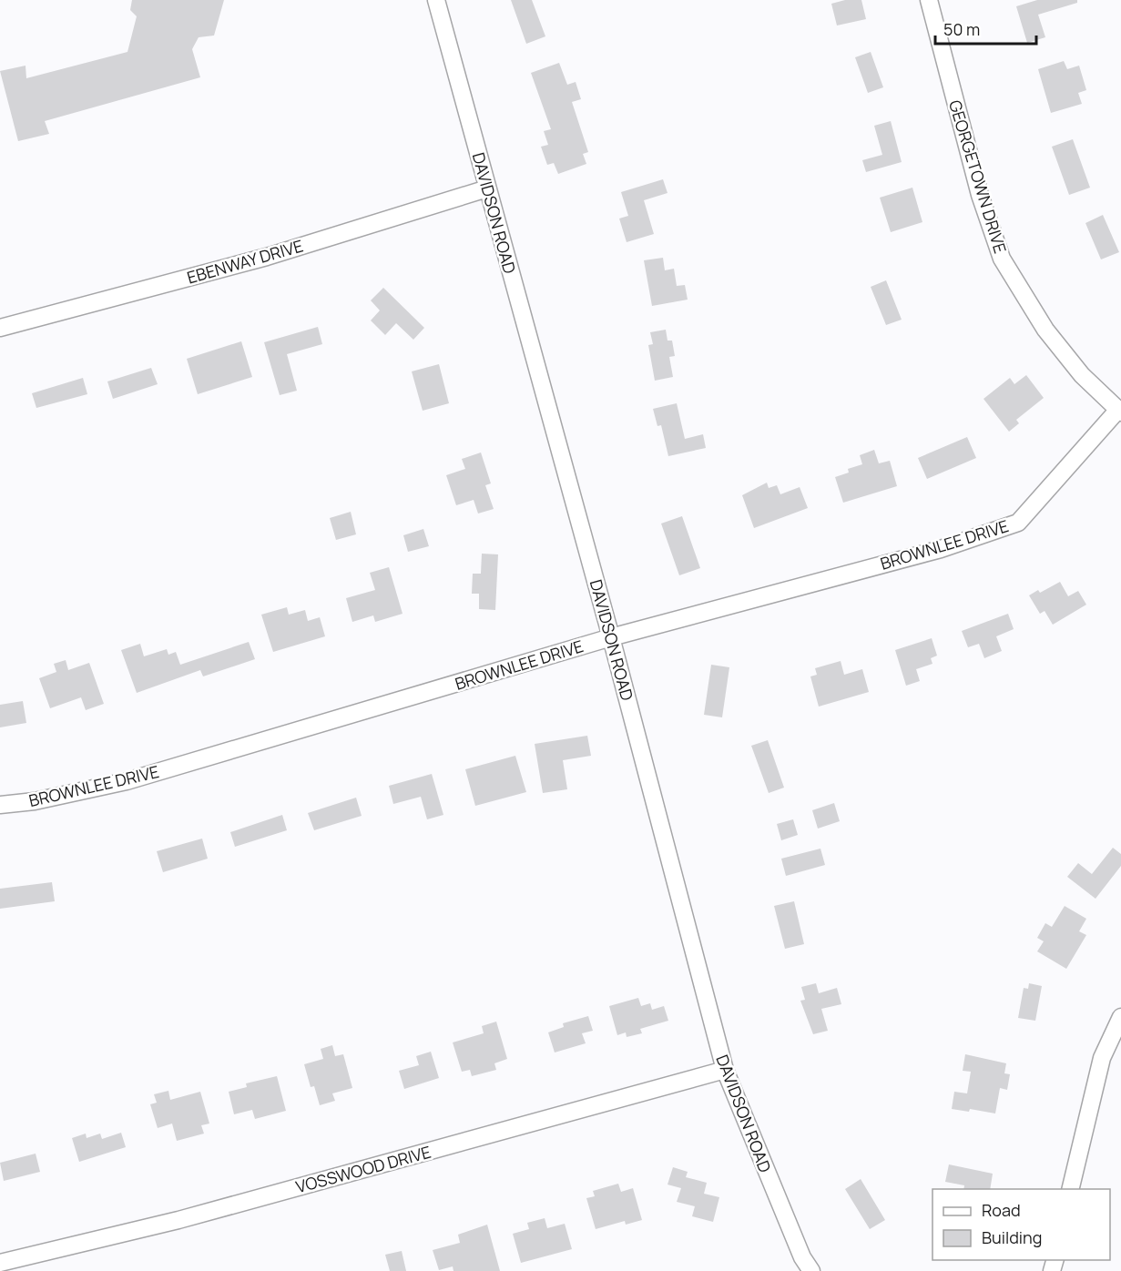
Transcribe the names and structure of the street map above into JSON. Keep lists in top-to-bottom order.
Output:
{
  "streets": {
    "street": [
      "GEORGETOWN DRIVE",
      "DAVIDSON ROAD",
      "EBENWAY DRIVE",
      "BROWNLEE DRIVE",
      "VOSSWOOD DRIVE"
    ]
  },
  "crossings": [
    ["GEORGETOWN DRIVE", "BROWNLEE DRIVE"],
    ["DAVIDSON ROAD", "EBENWAY DRIVE"],
    ["DAVIDSON ROAD", "BROWNLEE DRIVE"],
    ["DAVIDSON ROAD", "VOSSWOOD DRIVE"]
  ],
  "legend": ["Road", "Building"],
  "scale_bar": "50 m"
}
